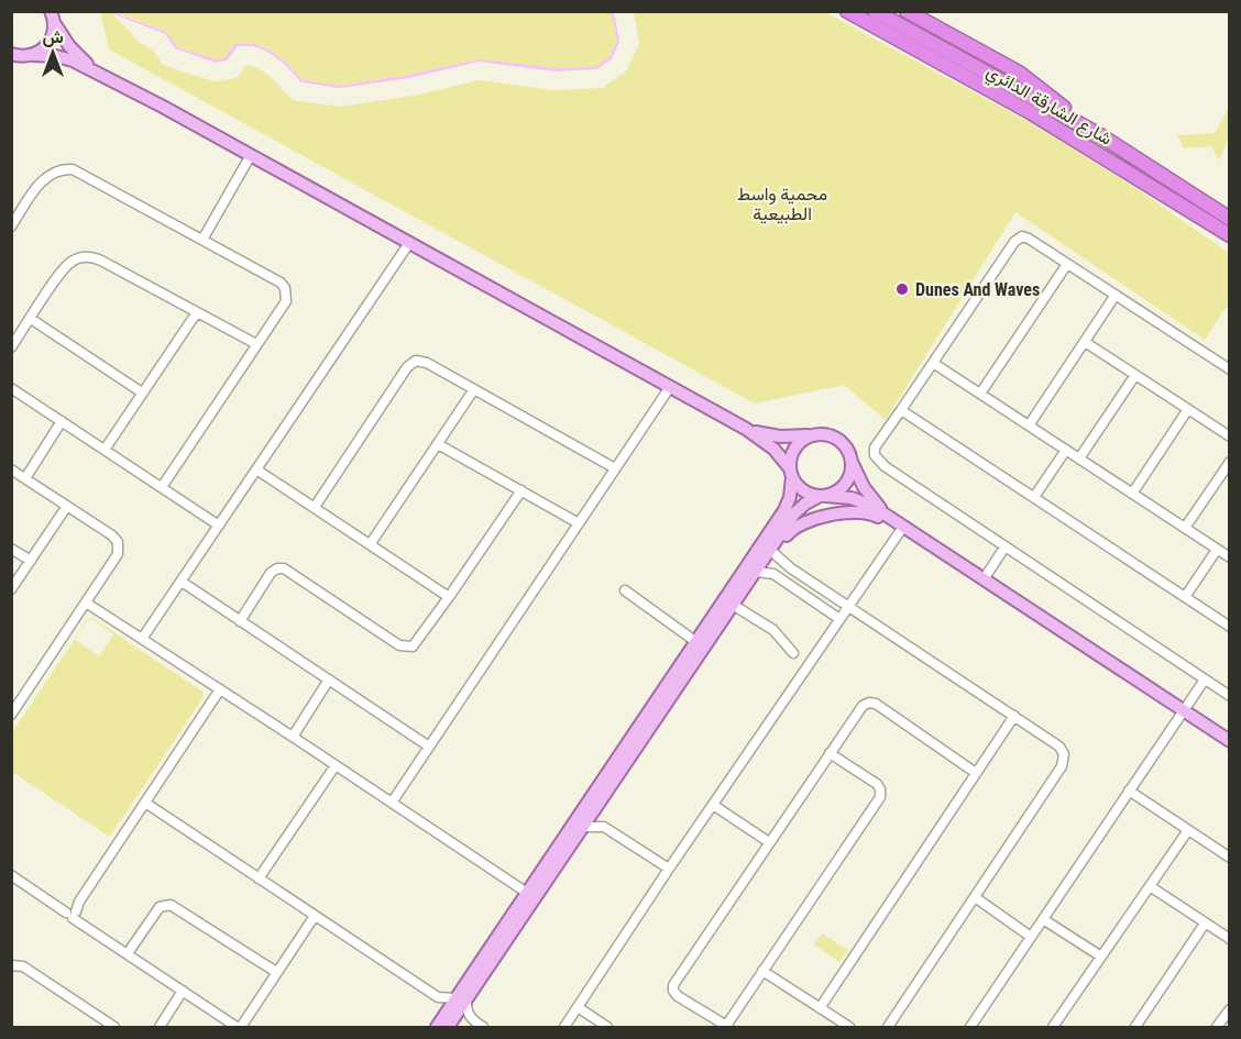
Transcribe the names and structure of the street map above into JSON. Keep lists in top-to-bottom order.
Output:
{
  "streets": {
    "highway": ["شارع الشارقة الدائري"]
  },
  "parks": ["محمية واسط الطبيعية"],
  "places": ["Dunes And Waves"],
  "north": "top"
}
